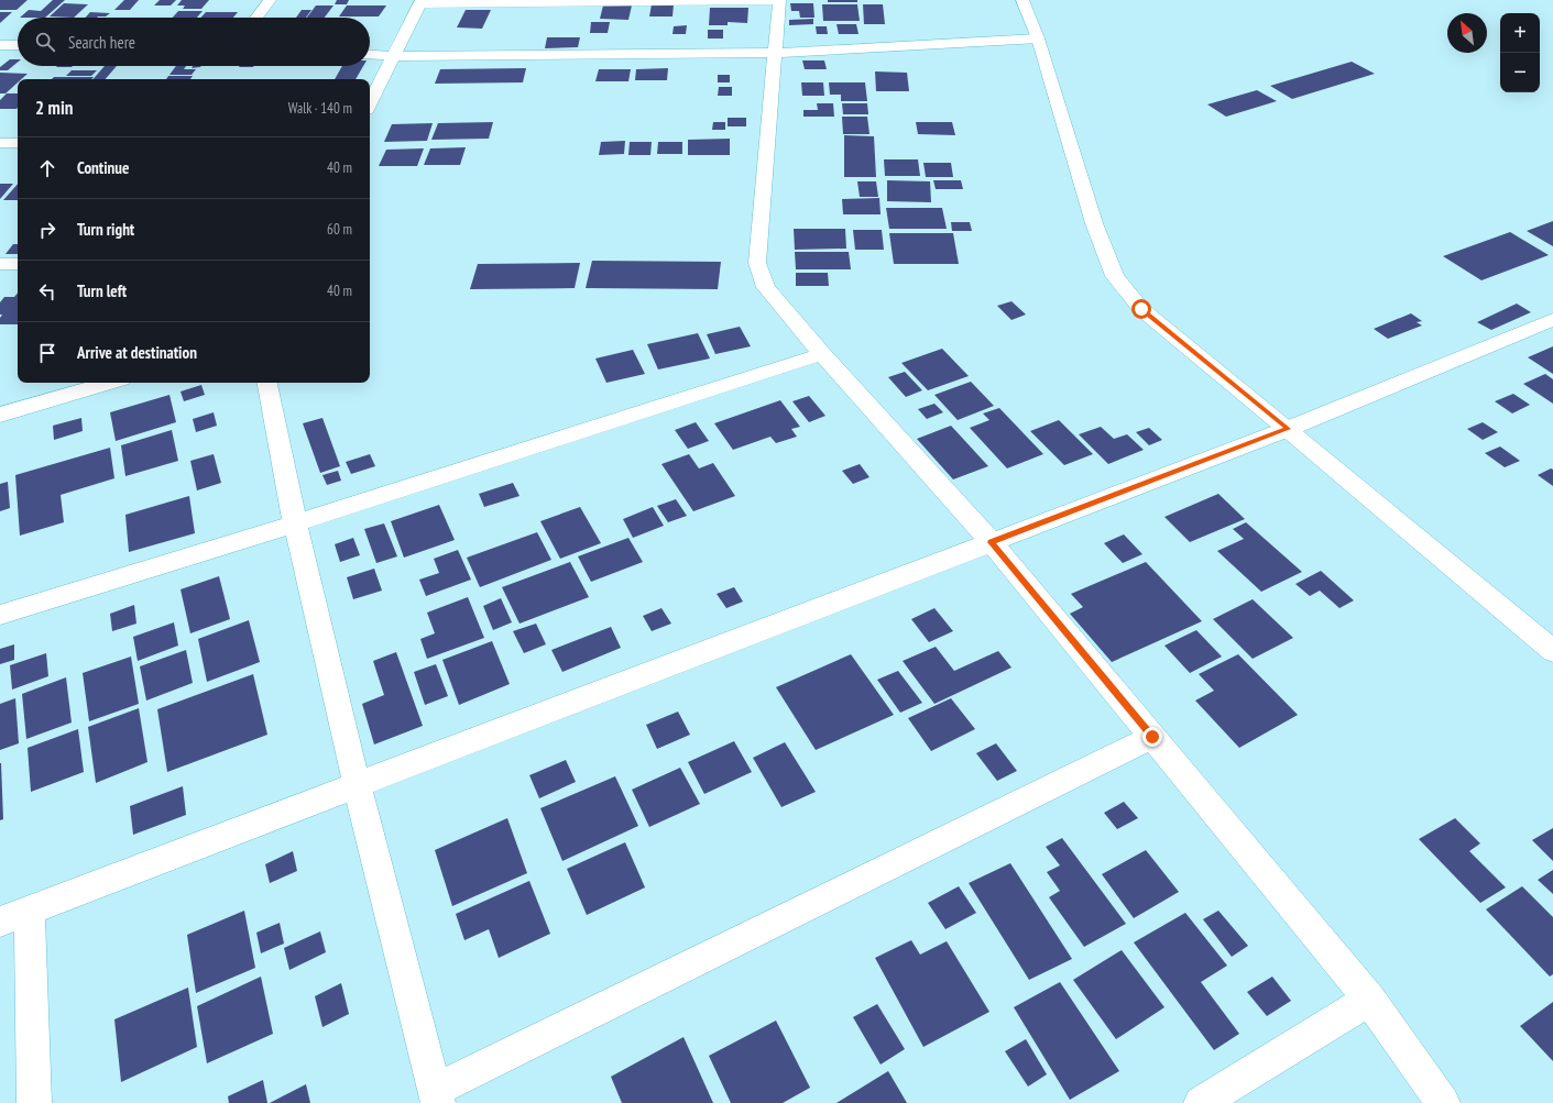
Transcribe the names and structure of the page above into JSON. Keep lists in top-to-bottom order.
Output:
{
  "north": "top left",
  "page": {
    "map_buttons": ["+", "−"],
    "search": "Search here",
    "heading": ["2 min", "Walk · 140 m"],
    "list": [
      ["Continue", "40 m"],
      ["Turn right", "60 m"],
      ["Turn left", "40 m"],
      "Arrive at destination"
    ]
  }
}
